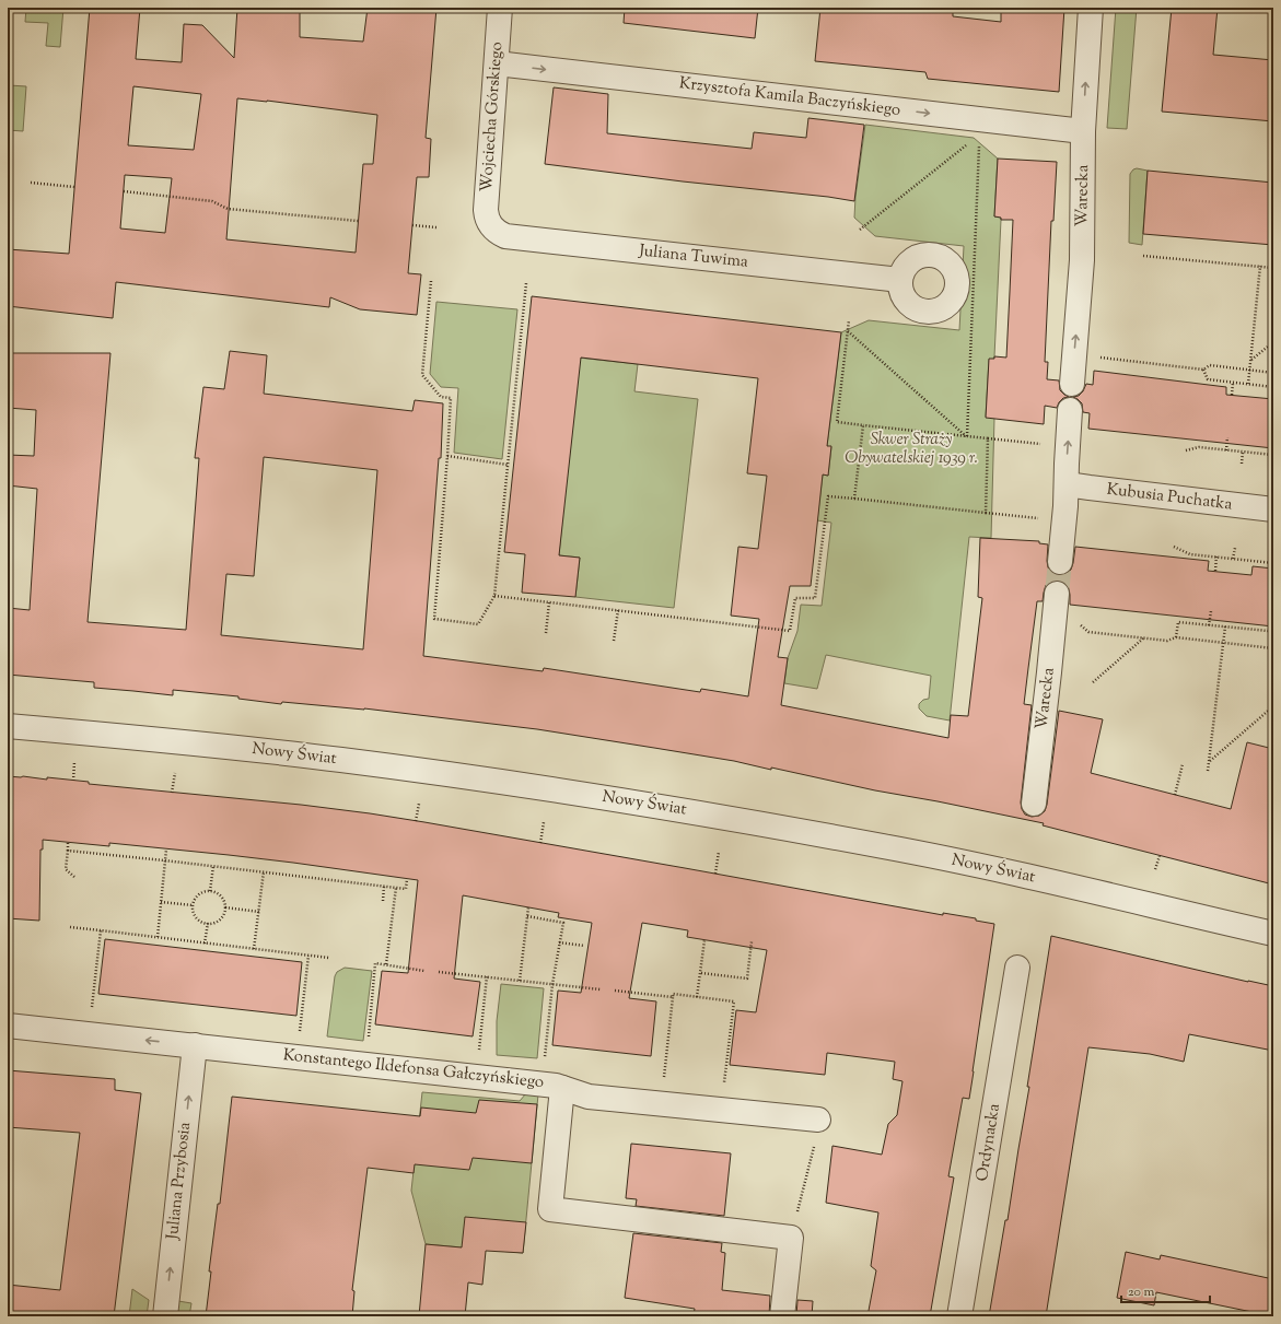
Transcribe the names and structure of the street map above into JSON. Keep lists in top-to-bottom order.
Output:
{
  "streets": {
    "street": [
      "Krzysztofa Kamila Baczyńskiego",
      "Wojciecha Górskiego",
      "Warecka",
      "Juliana Tuwima",
      "Kubusia Puchatka",
      "Nowy Świat",
      "Konstantego Ildefonsa Gałczyńskiego",
      "Ordynacka",
      "Juliana Przybosia"
    ]
  },
  "crossings": [
    ["Krzysztofa Kamila Baczyńskiego", "Wojciecha Górskiego"],
    ["Krzysztofa Kamila Baczyńskiego", "Warecka"],
    ["Wojciecha Górskiego", "Juliana Tuwima"],
    ["Konstantego Ildefonsa Gałczyńskiego", "Juliana Przybosia"]
  ],
  "one_way": ["Krzysztofa Kamila Baczyńskiego", "Warecka", "Juliana Przybosia"],
  "parks": ["Skwer Straży Obywatelskiej 1939 r."],
  "scale_bar": "20 m"
}
